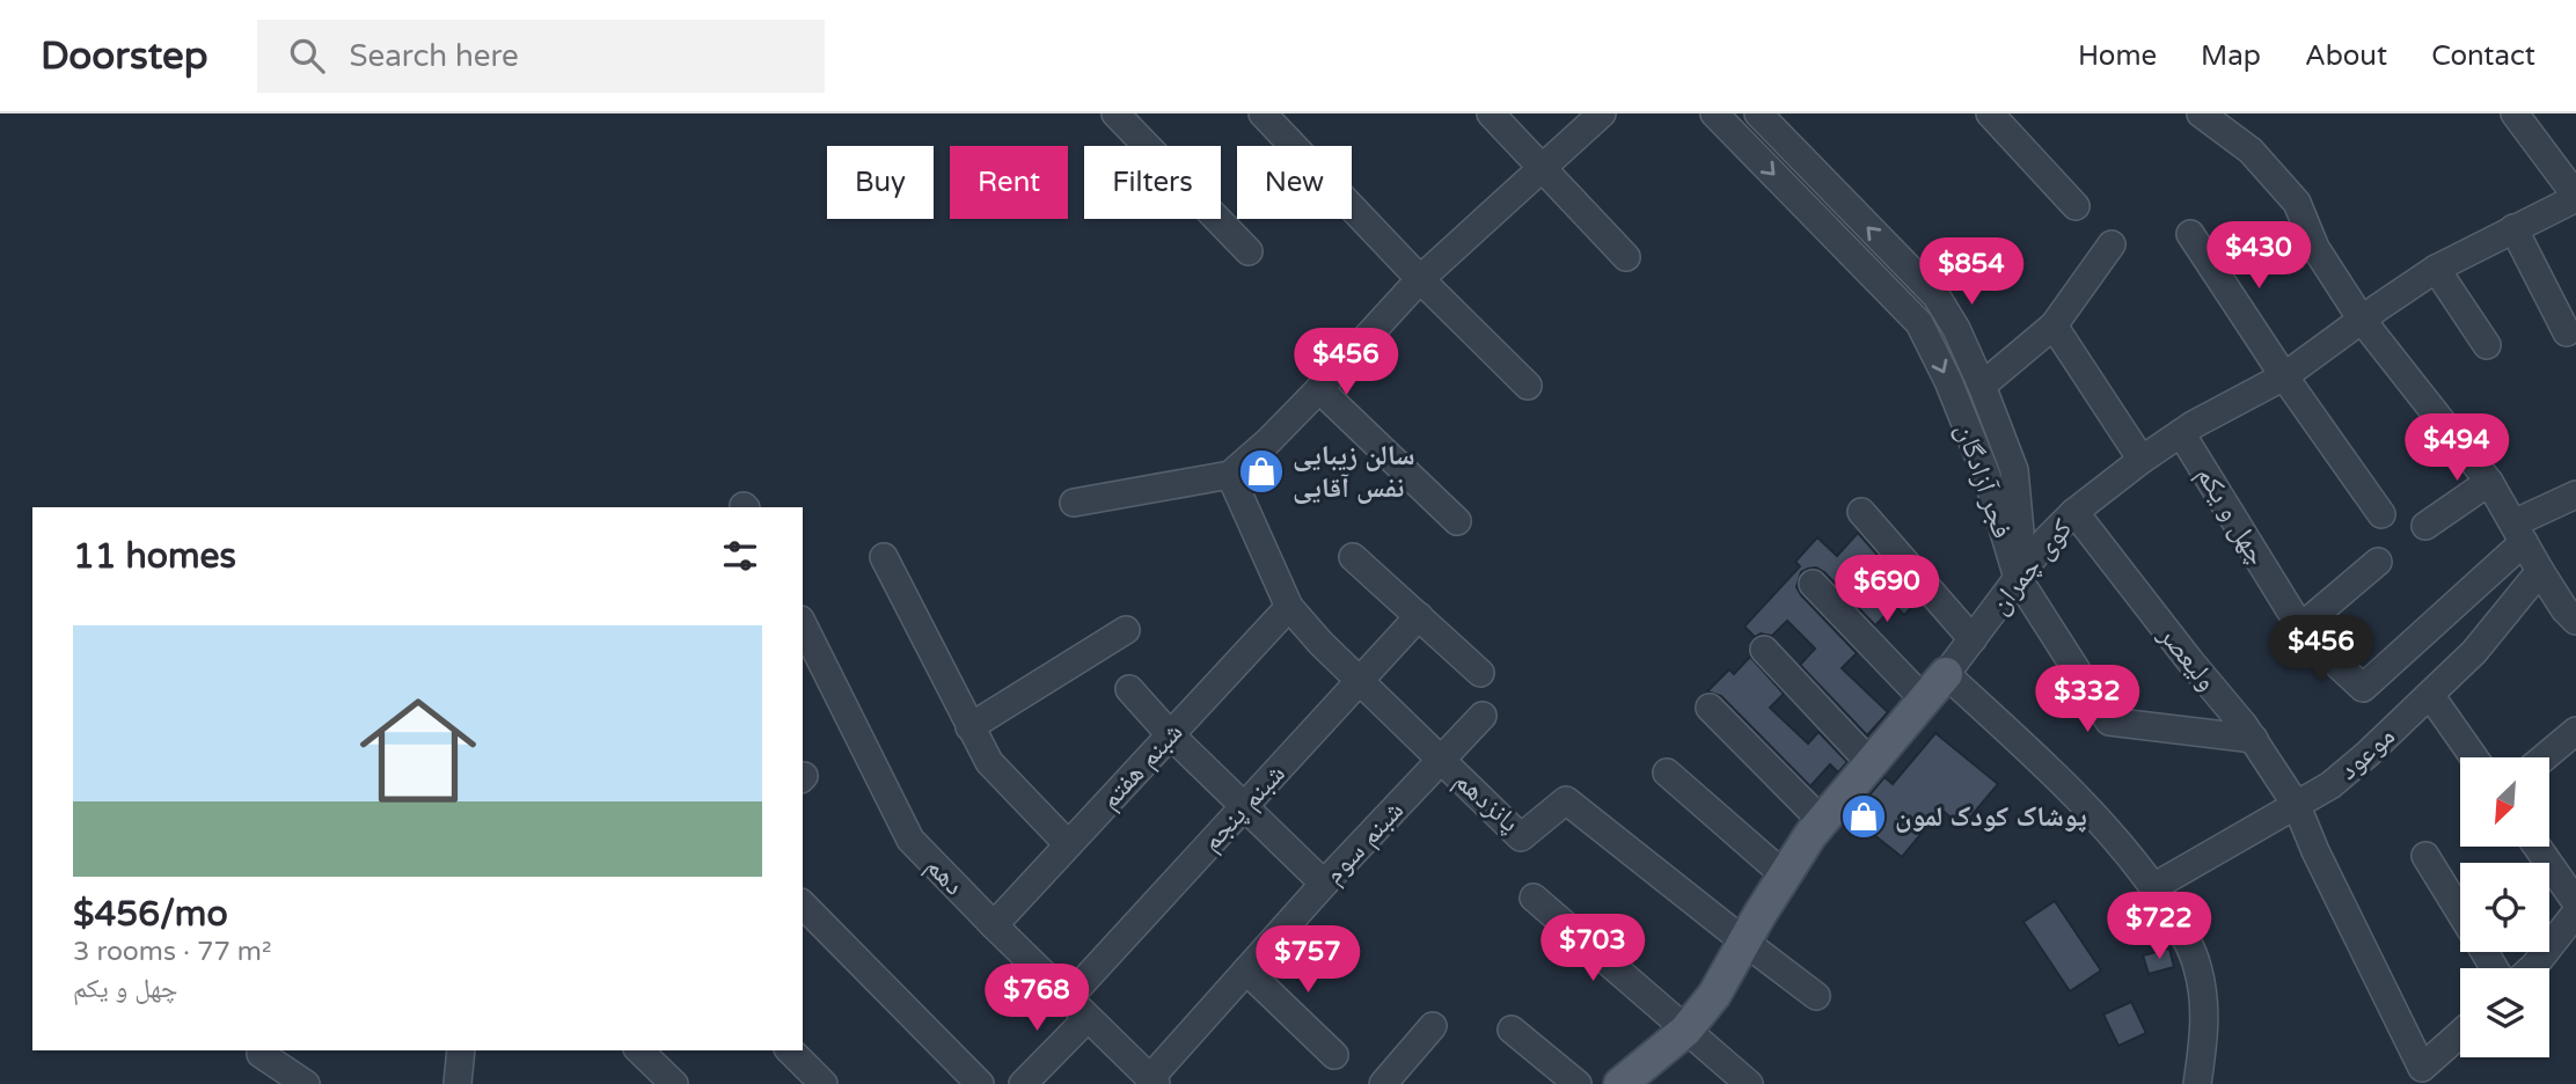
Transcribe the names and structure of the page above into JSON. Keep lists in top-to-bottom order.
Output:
{
  "streets": {
    "main road": ["کوی چمران"],
    "street": [
      "فجر آزادگان",
      "چهل و یکم",
      "ولیعصر",
      "موعود",
      "شبنم هفتم",
      "پانزدهم",
      "شبنم پنجم",
      "شبنم سوم",
      "دهم"
    ]
  },
  "crossings": [
    ["فجر آزادگان", "کوی چمران"],
    ["چهل و یکم", "کوی چمران"],
    ["کوی چمران", "ولیعصر"],
    ["کوی چمران", "پانزدهم"],
    ["ولیعصر", "موعود"],
    ["شبنم هفتم", "پانزدهم"],
    ["شبنم هفتم", "دهم"],
    ["پانزدهم", "شبنم پنجم"],
    ["پانزدهم", "شبنم سوم"],
    ["شبنم پنجم", "دهم"],
    ["شبنم سوم", "دهم"]
  ],
  "places": {
    "shop": ["سالن زیبایی نفس آقایی", "پوشاک کودک لمون"]
  },
  "north": "bottom left",
  "page": {
    "header": "Doorstep",
    "search": "Search here",
    "nav": [
      "Home",
      "Map",
      "About",
      "Contact"
    ],
    "chip": [
      "Buy",
      "Rent",
      "Filters",
      "New"
    ],
    "price": [
      "$430",
      "$854",
      "$456",
      "$494",
      "$690",
      "$456",
      "$332",
      "$722",
      "$703",
      "$757",
      "$768"
    ],
    "heading": "11 homes",
    "list": [
      {
        "name": "$456/mo",
        "note": "3 rooms · 77 m² · چهل و یکم"
      }
    ]
  }
}
